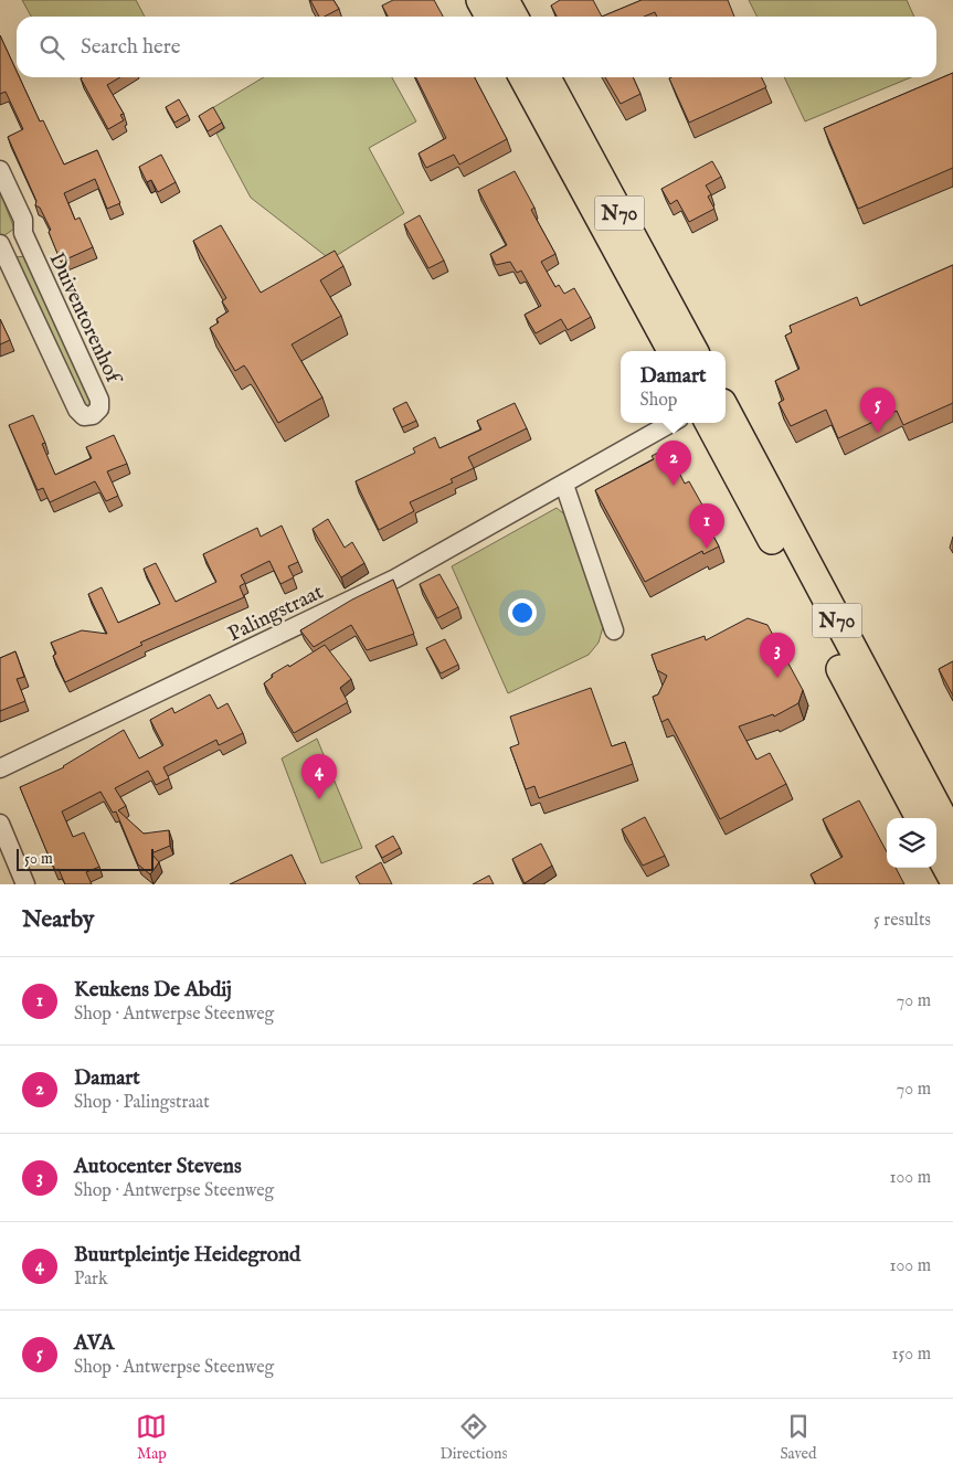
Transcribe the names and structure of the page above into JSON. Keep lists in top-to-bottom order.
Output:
{
  "streets": {
    "main road": ["N70"],
    "street": ["Duiventorenhof", "Palingstraat"]
  },
  "scale_bar": "50 m",
  "page": {
    "search": "Search here",
    "popup": ["Damart", "Shop"],
    "pins": [
      "5",
      "2",
      "1",
      "3",
      "4"
    ],
    "scale": "50 m",
    "heading": ["Nearby", "5 results"],
    "list": [
      {
        "mark": "1",
        "name": "Keukens De Abdij",
        "note": "Shop · Antwerpse Steenweg",
        "value": "70 m"
      },
      {
        "mark": "2",
        "name": "Damart",
        "note": "Shop · Palingstraat",
        "value": "70 m"
      },
      {
        "mark": "3",
        "name": "Autocenter Stevens",
        "note": "Shop · Antwerpse Steenweg",
        "value": "100 m"
      },
      {
        "mark": "4",
        "name": "Buurtpleintje Heidegrond",
        "note": "Park",
        "value": "100 m"
      },
      {
        "mark": "5",
        "name": "AVA",
        "note": "Shop · Antwerpse Steenweg",
        "value": "150 m"
      }
    ],
    "nav": ["Map", "Directions", "Saved"]
  }
}
